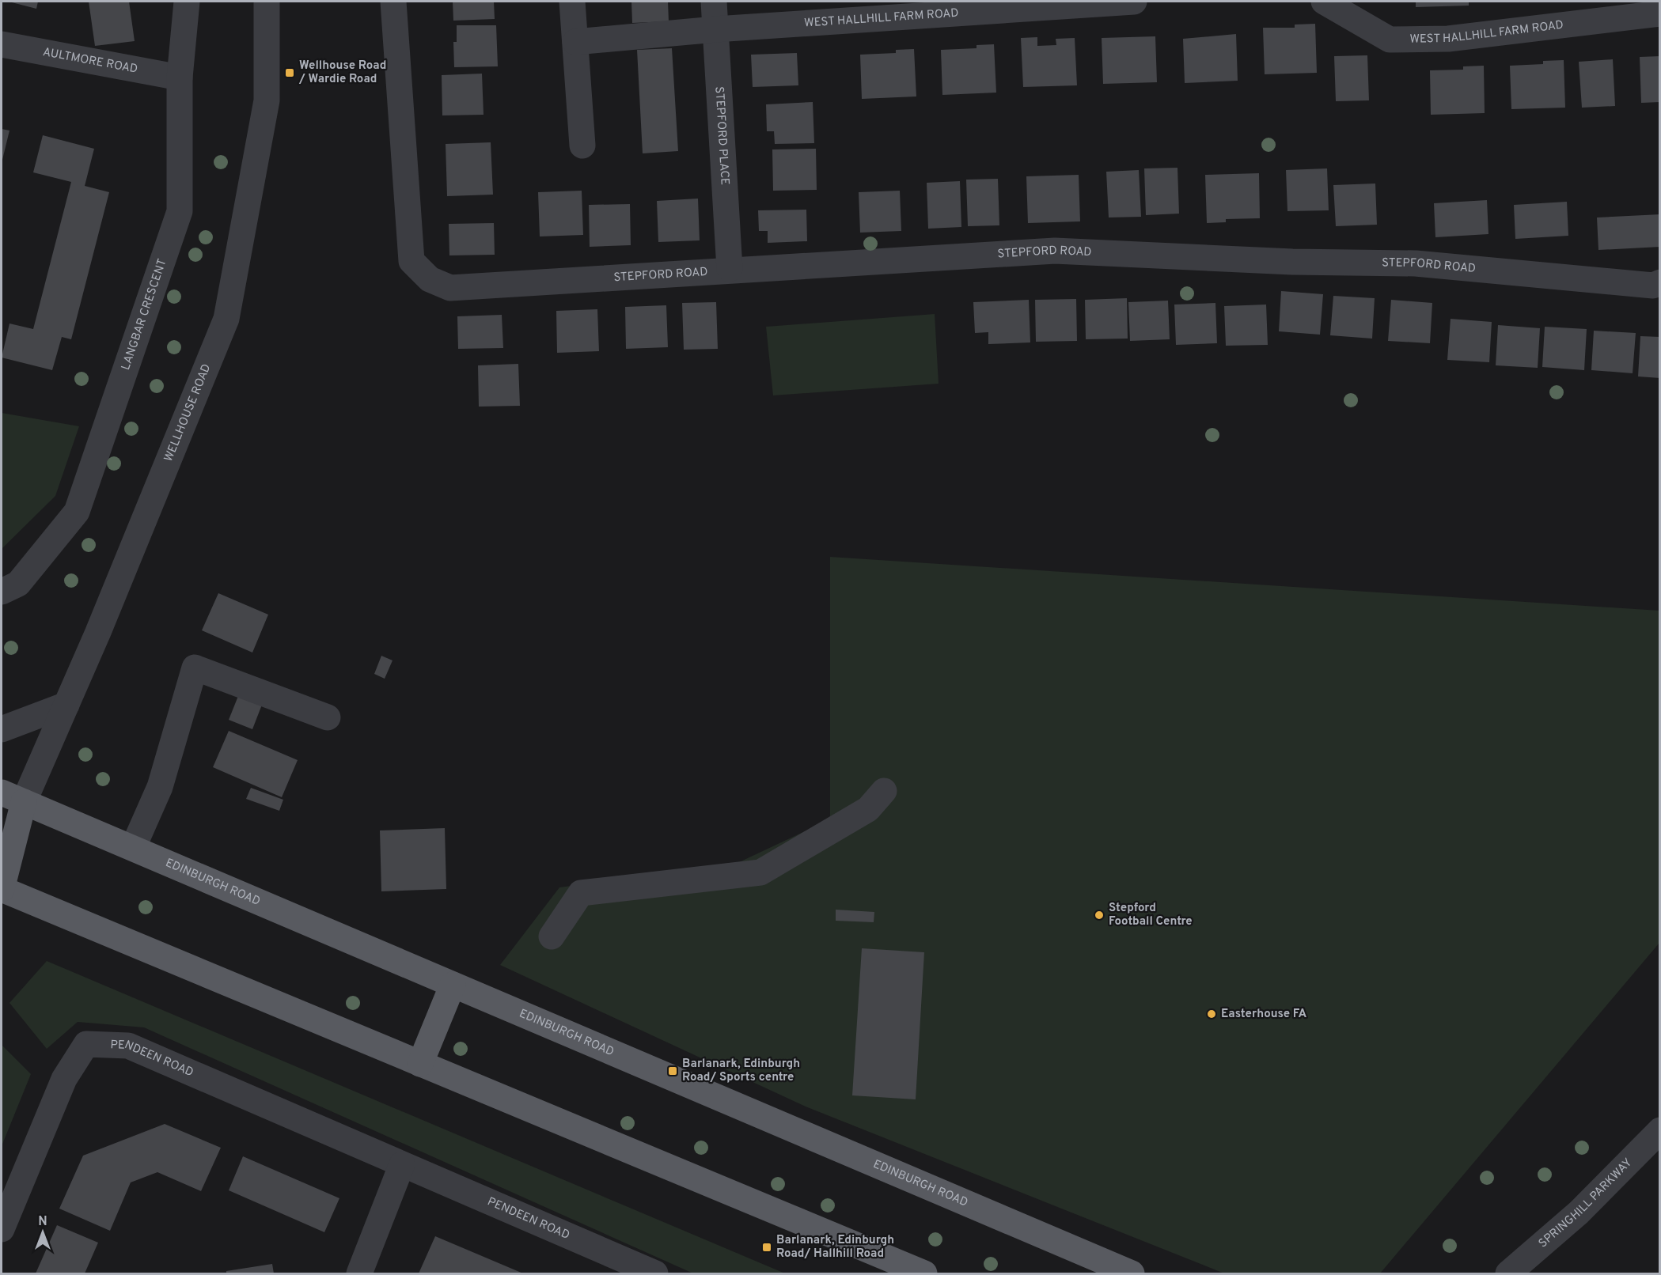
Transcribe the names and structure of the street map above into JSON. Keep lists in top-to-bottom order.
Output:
{
  "streets": {
    "main road": ["EDINBURGH ROAD"],
    "street": [
      "WEST HALLHILL FARM ROAD",
      "AULTMORE ROAD",
      "STEPFORD PLACE",
      "STEPFORD ROAD",
      "LANGBAR CRESCENT",
      "WELLHOUSE ROAD",
      "PENDEEN ROAD",
      "SPRINGHILL PARKWAY"
    ]
  },
  "crossings": [
    ["WEST HALLHILL FARM ROAD", "STEPFORD PLACE"],
    ["AULTMORE ROAD", "LANGBAR CRESCENT"],
    ["STEPFORD PLACE", "STEPFORD ROAD"],
    ["WELLHOUSE ROAD", "EDINBURGH ROAD"]
  ],
  "places": {
    "transit": ["Wellhouse Road / Wardie Road", "Barlanark, Edinburgh Road/ Sports centre", "Barlanark, Edinburgh Road/ Hallhill Road"],
    "other": ["Stepford Football Centre", "Easterhouse FA"]
  },
  "north": "top"
}
